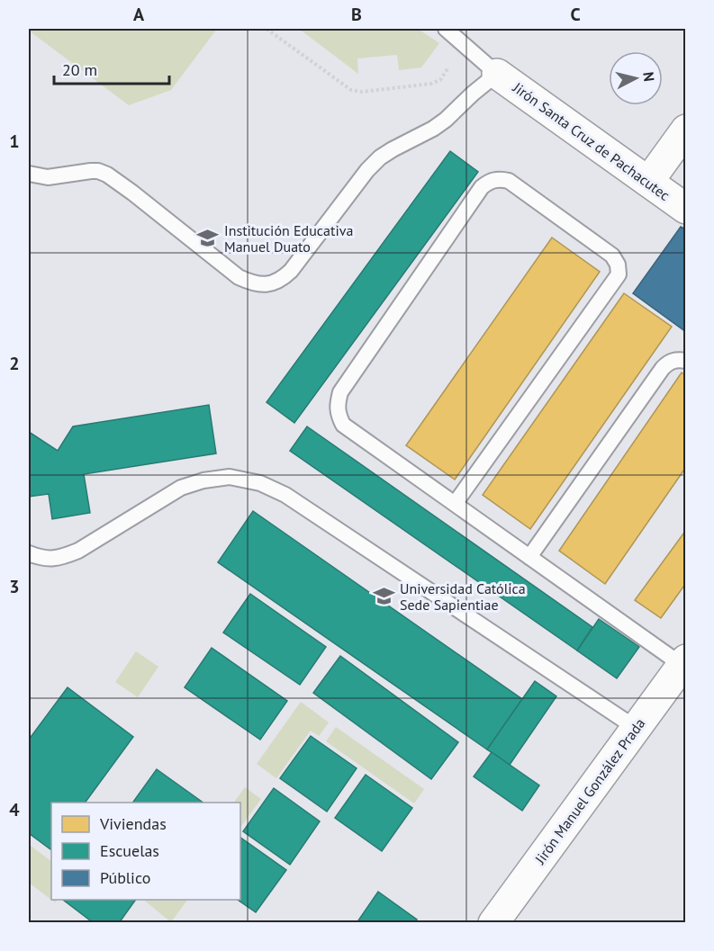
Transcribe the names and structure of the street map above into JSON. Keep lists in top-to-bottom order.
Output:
{
  "streets": {
    "street": ["Jirón Santa Cruz de Pachacutec", "Jirón Manuel González Prada"]
  },
  "places": {
    "school or university": ["Institución Educativa Manuel Duato", "Universidad Católica Sede Sapientiae"]
  },
  "legend": ["Viviendas", "Escuelas", "Público"],
  "scale_bar": "20 m",
  "north": "right",
  "grid": {
    "columns": ["A", "B", "C"],
    "rows": [
      "1",
      "2",
      "3",
      "4"
    ]
  }
}
